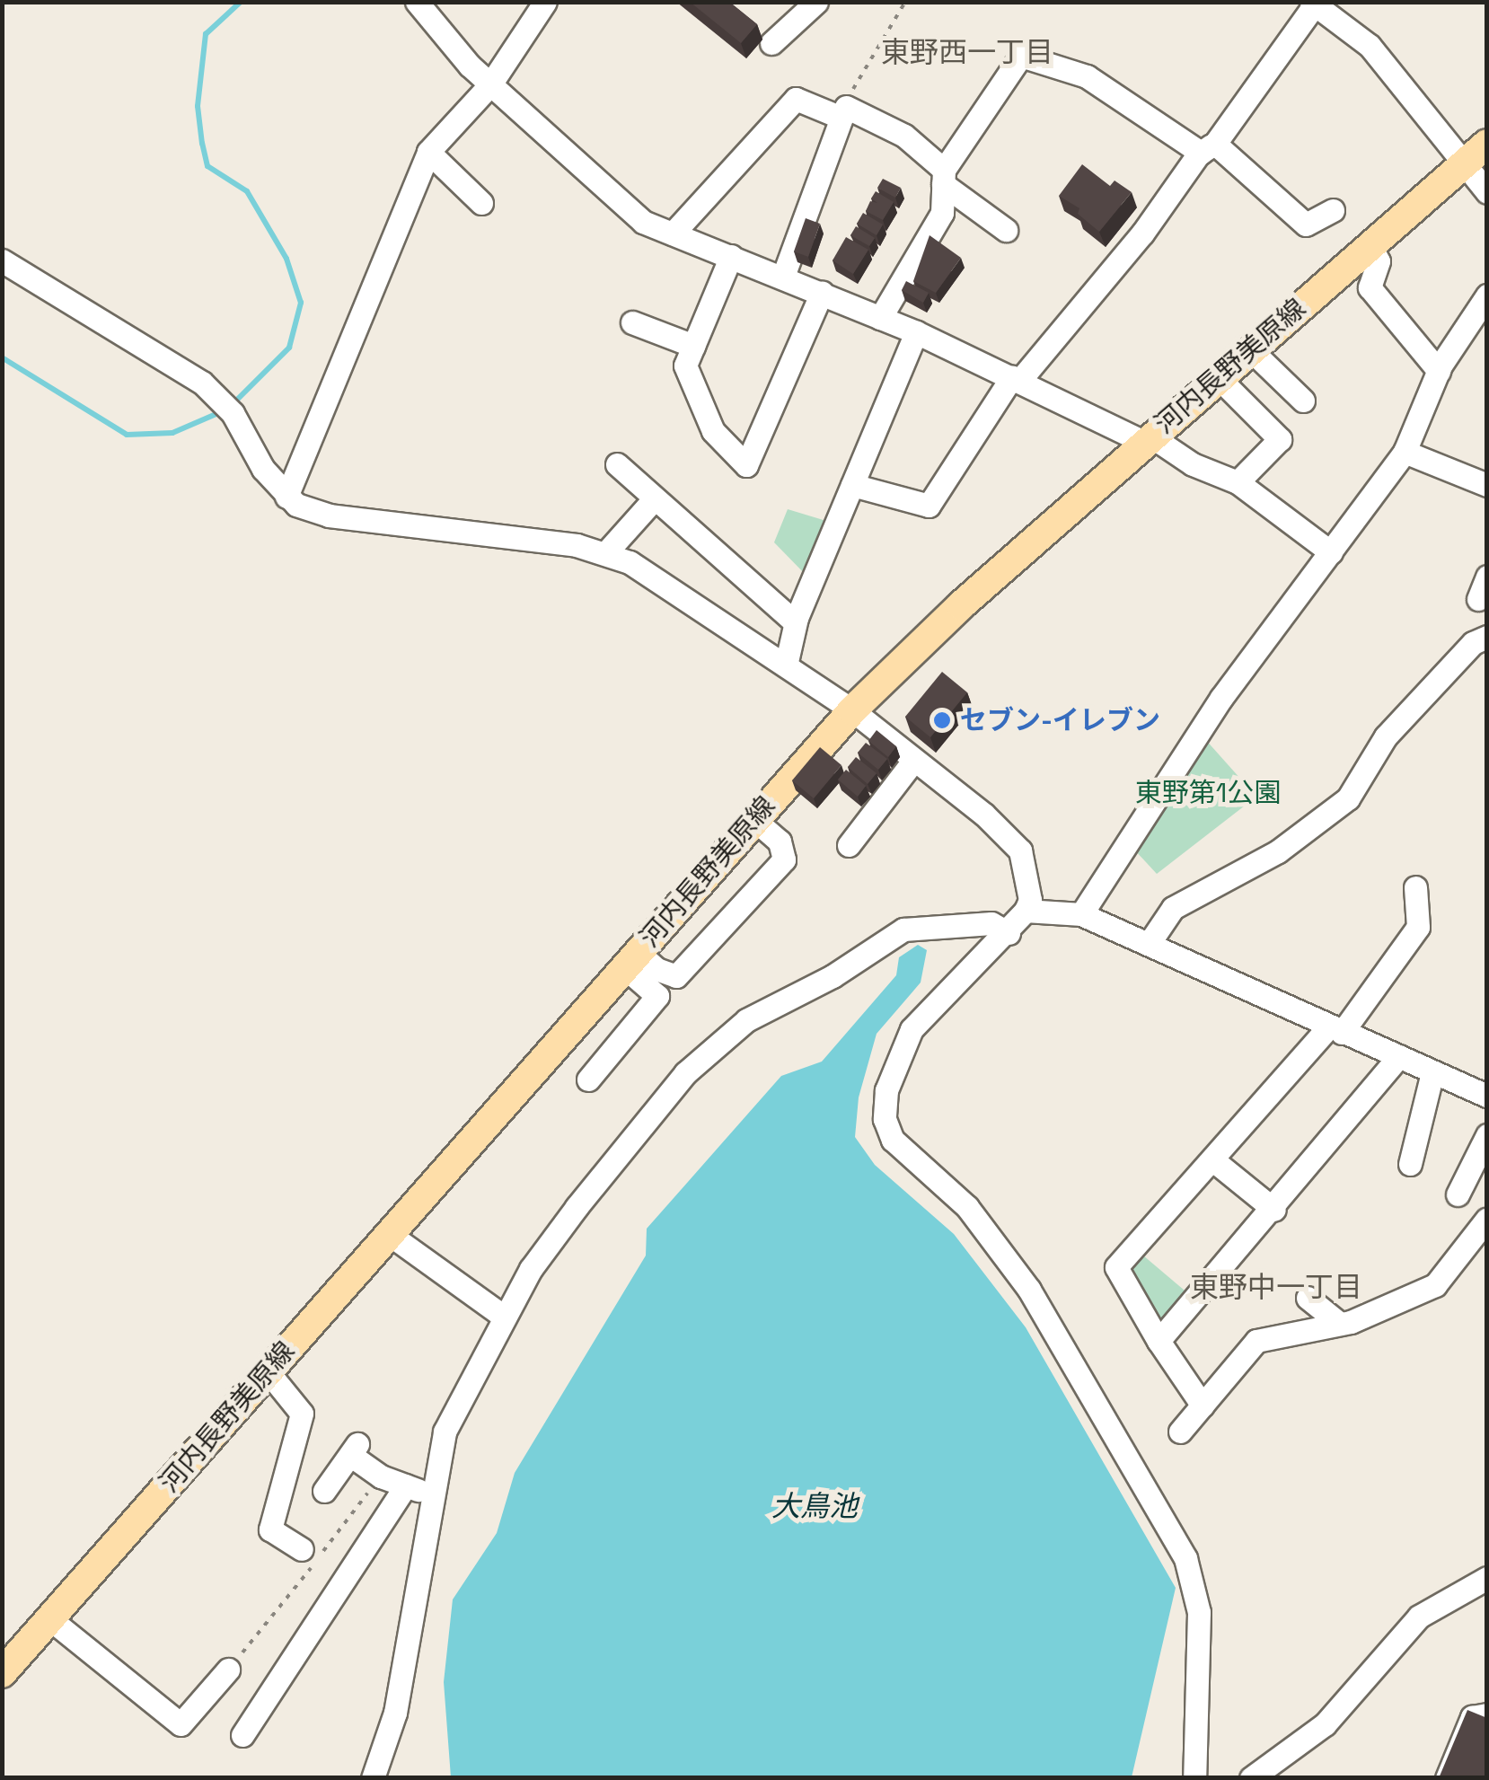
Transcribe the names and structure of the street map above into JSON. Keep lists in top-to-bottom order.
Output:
{
  "streets": {
    "main road": ["河内長野美原線"]
  },
  "districts": ["東野西一丁目", "東野中一丁目"],
  "water": ["大鳥池"],
  "parks": ["東野第1公園"],
  "places": ["セブン-イレブン"]
}
